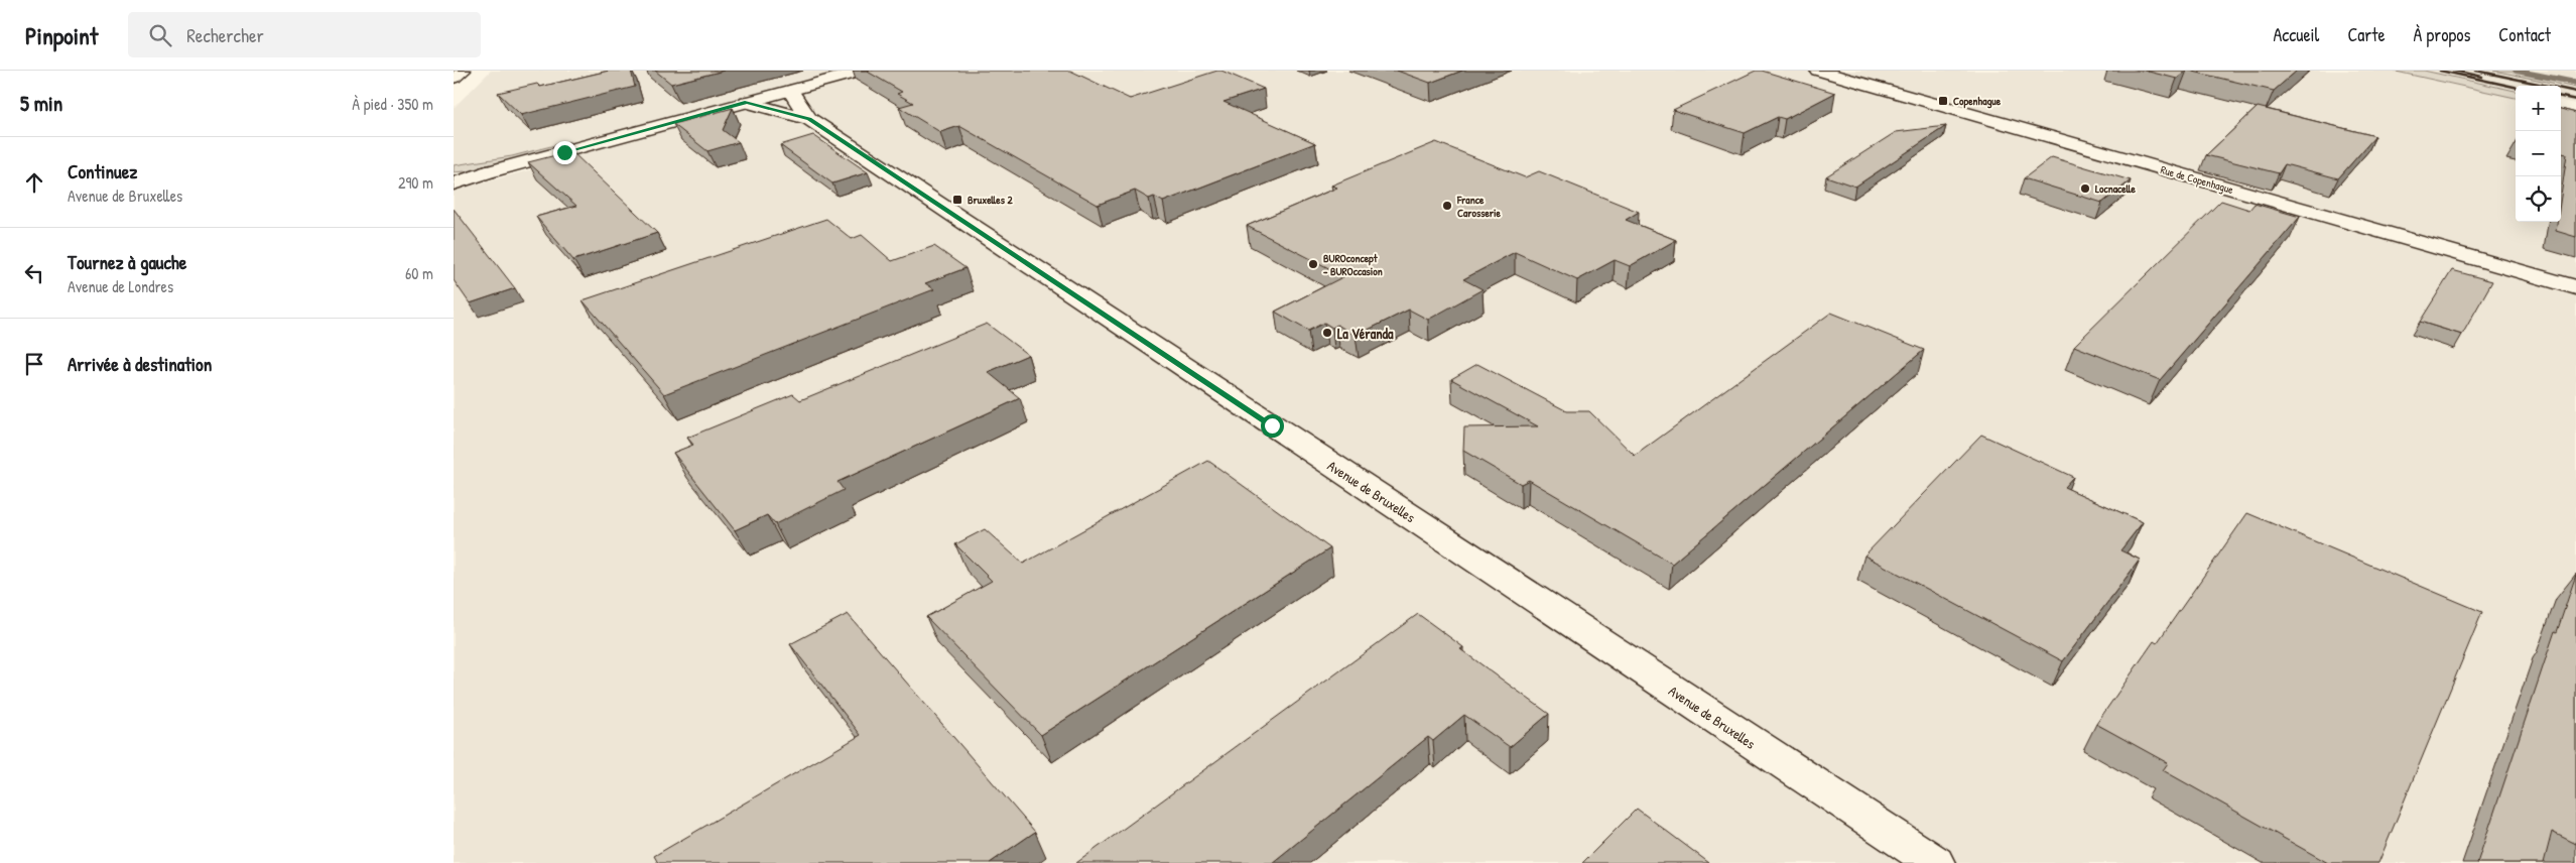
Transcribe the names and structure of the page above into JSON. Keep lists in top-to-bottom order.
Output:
{
  "streets": {
    "street": ["Rue de Copenhague", "Avenue de Bruxelles"]
  },
  "places": {
    "transit": ["Copenhague", "Bruxelles 2"],
    "other": [
      "Locnacelle",
      "France Carosserie",
      "BUROconcept - BUROccasion",
      "La Véranda"
    ]
  },
  "page": {
    "header": "Pinpoint",
    "search": "Rechercher",
    "nav": [
      "Accueil",
      "Carte",
      "À propos",
      "Contact"
    ],
    "heading": ["5 min", "À pied · 350 m"],
    "map_buttons": ["+", "−"],
    "list": [
      ["Continuez", "Avenue de Bruxelles", "290 m"],
      ["Tournez à gauche", "Avenue de Londres", "60 m"],
      "Arrivée à destination"
    ]
  }
}
